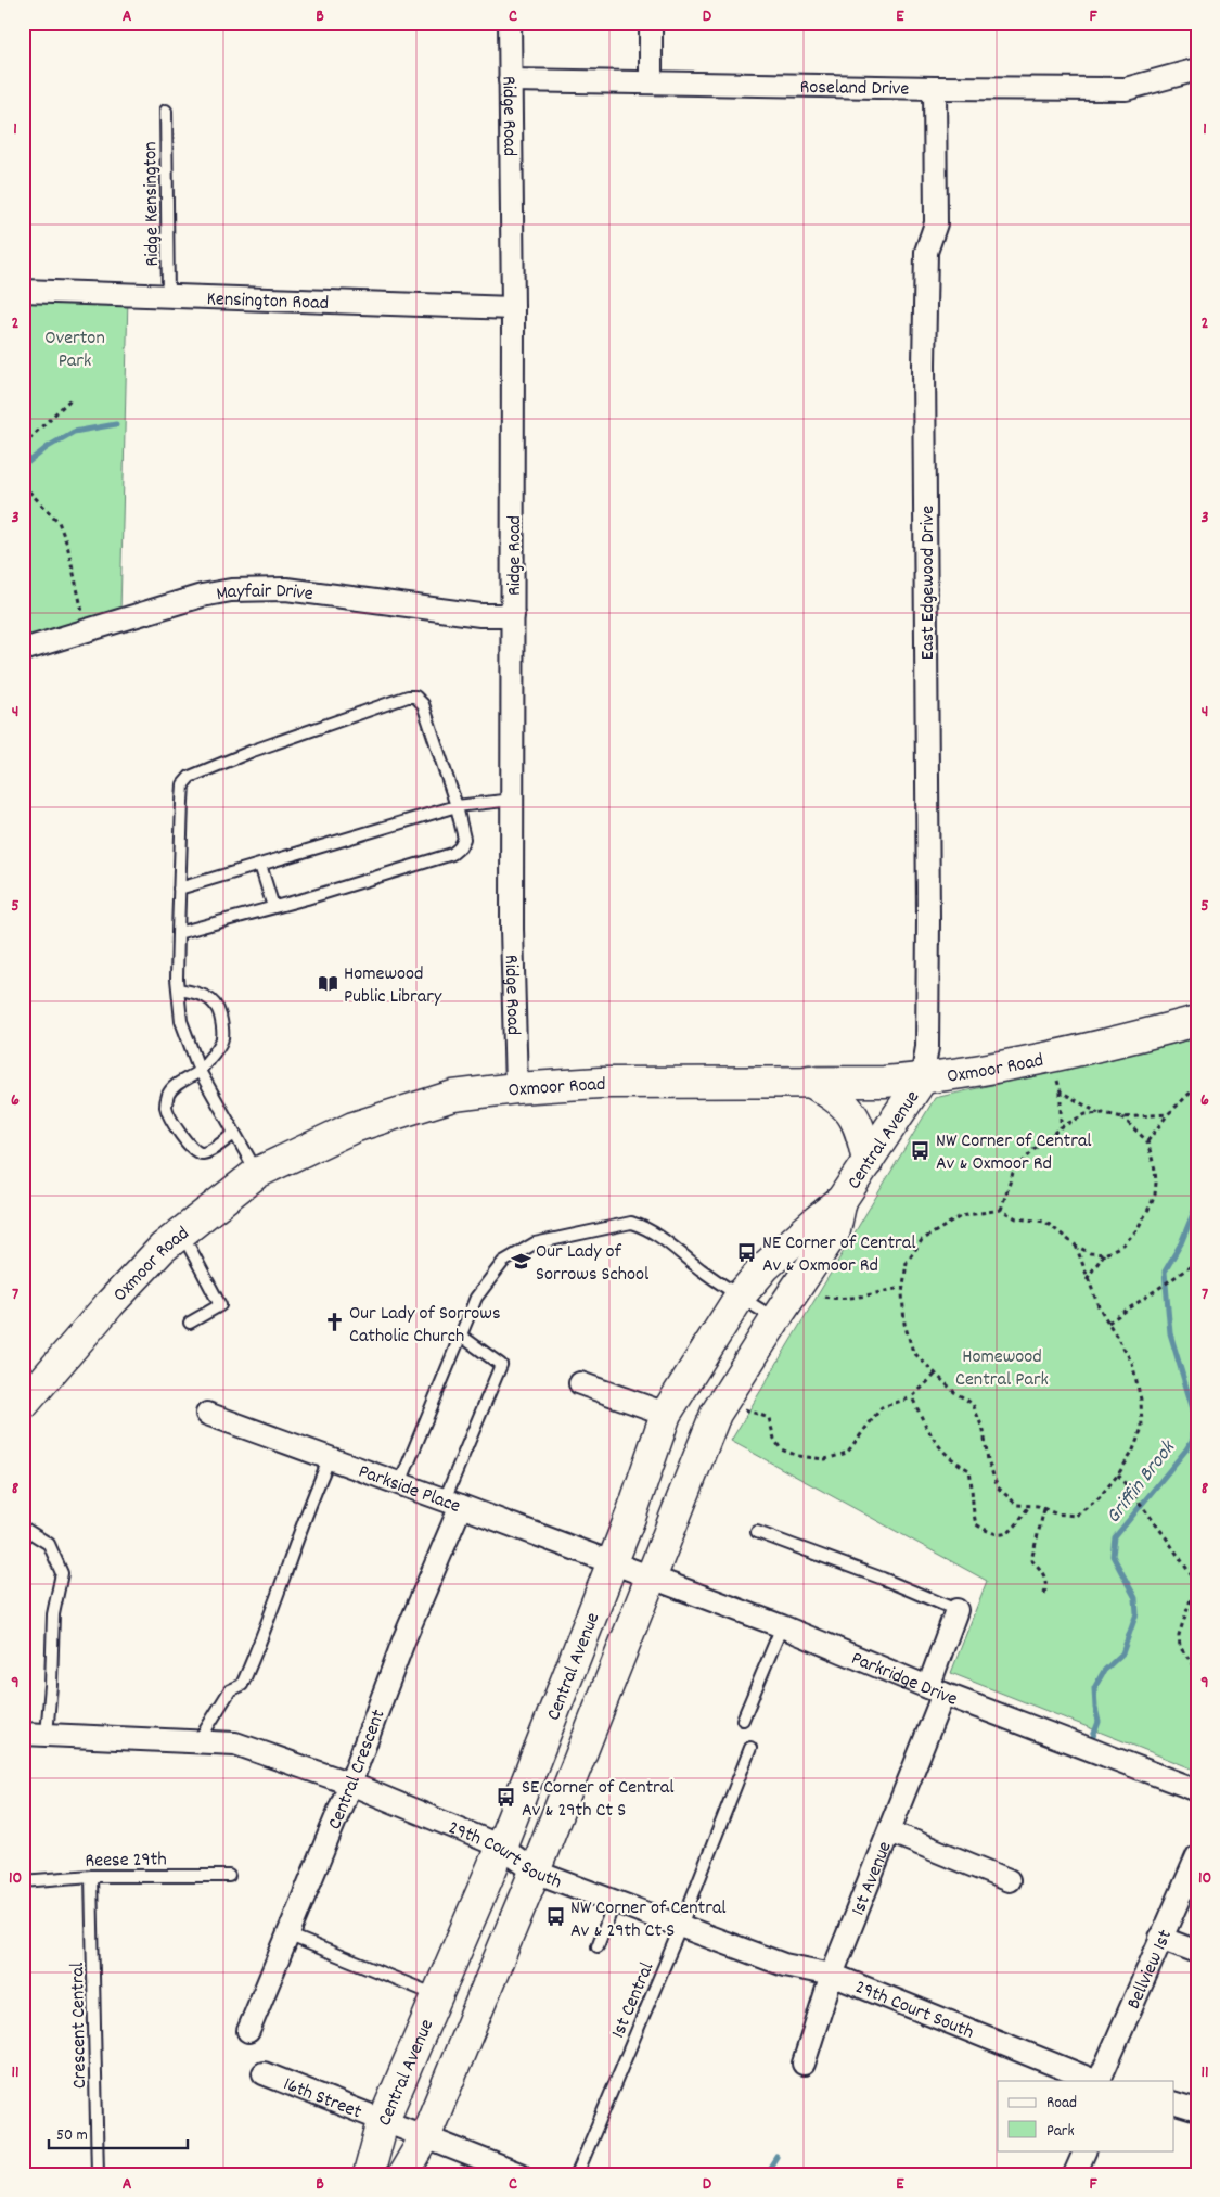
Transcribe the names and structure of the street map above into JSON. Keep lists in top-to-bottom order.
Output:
{
  "streets": {
    "main road": ["Oxmoor Road", "Central Avenue"],
    "street": [
      "Roseland Drive",
      "Ridge Road",
      "Kensington Road",
      "East Edgewood Drive",
      "Mayfair Drive",
      "Parkside Place",
      "Parkridge Drive",
      "Central Crescent",
      "29th Court South",
      "1st Avenue",
      "Bellview 1st",
      "16th Street"
    ],
    "lane": [
      "Ridge Kensington",
      "Reese 29th",
      "1st Central",
      "Crescent Central"
    ]
  },
  "crossings": [
    ["Roseland Drive", "Ridge Road"],
    ["Roseland Drive", "East Edgewood Drive"],
    ["Ridge Road", "Kensington Road"],
    ["Ridge Road", "Mayfair Drive"],
    ["Ridge Road", "Oxmoor Road"],
    ["Ridge Kensington", "Kensington Road"],
    ["East Edgewood Drive", "Oxmoor Road"],
    ["East Edgewood Drive", "Central Avenue"],
    ["Oxmoor Road", "Central Avenue"],
    ["Central Avenue", "Parkside Place"],
    ["Central Avenue", "Parkridge Drive"],
    ["Central Avenue", "29th Court South"],
    ["Central Avenue", "16th Street"],
    ["Parkside Place", "Parkridge Drive"],
    ["Parkside Place", "Central Crescent"],
    ["Parkridge Drive", "1st Avenue"],
    ["Central Crescent", "29th Court South"],
    ["29th Court South", "1st Avenue"],
    ["29th Court South", "1st Central"],
    ["Reese 29th", "Crescent Central"]
  ],
  "water": ["Griffin Brook"],
  "parks": ["Overton Park", "Homewood Central Park"],
  "places": {
    "library": ["Homewood Public Library"],
    "bus stop": [
      "NW Corner of Central Av & Oxmoor Rd",
      "NE Corner of Central Av & Oxmoor Rd",
      "SE Corner of Central Av & 29th Ct S",
      "NW Corner of Central Av & 29th Ct S"
    ],
    "school or university": ["Our Lady of Sorrows School"],
    "church": ["Our Lady of Sorrows Catholic Church"]
  },
  "legend": ["Road", "Park"],
  "scale_bar": "50 m",
  "grid": {
    "columns": [
      "A",
      "B",
      "C",
      "D",
      "E",
      "F"
    ],
    "rows": [
      "1",
      "2",
      "3",
      "4",
      "5",
      "6",
      "7",
      "8",
      "9",
      "10",
      "11"
    ]
  }
}
